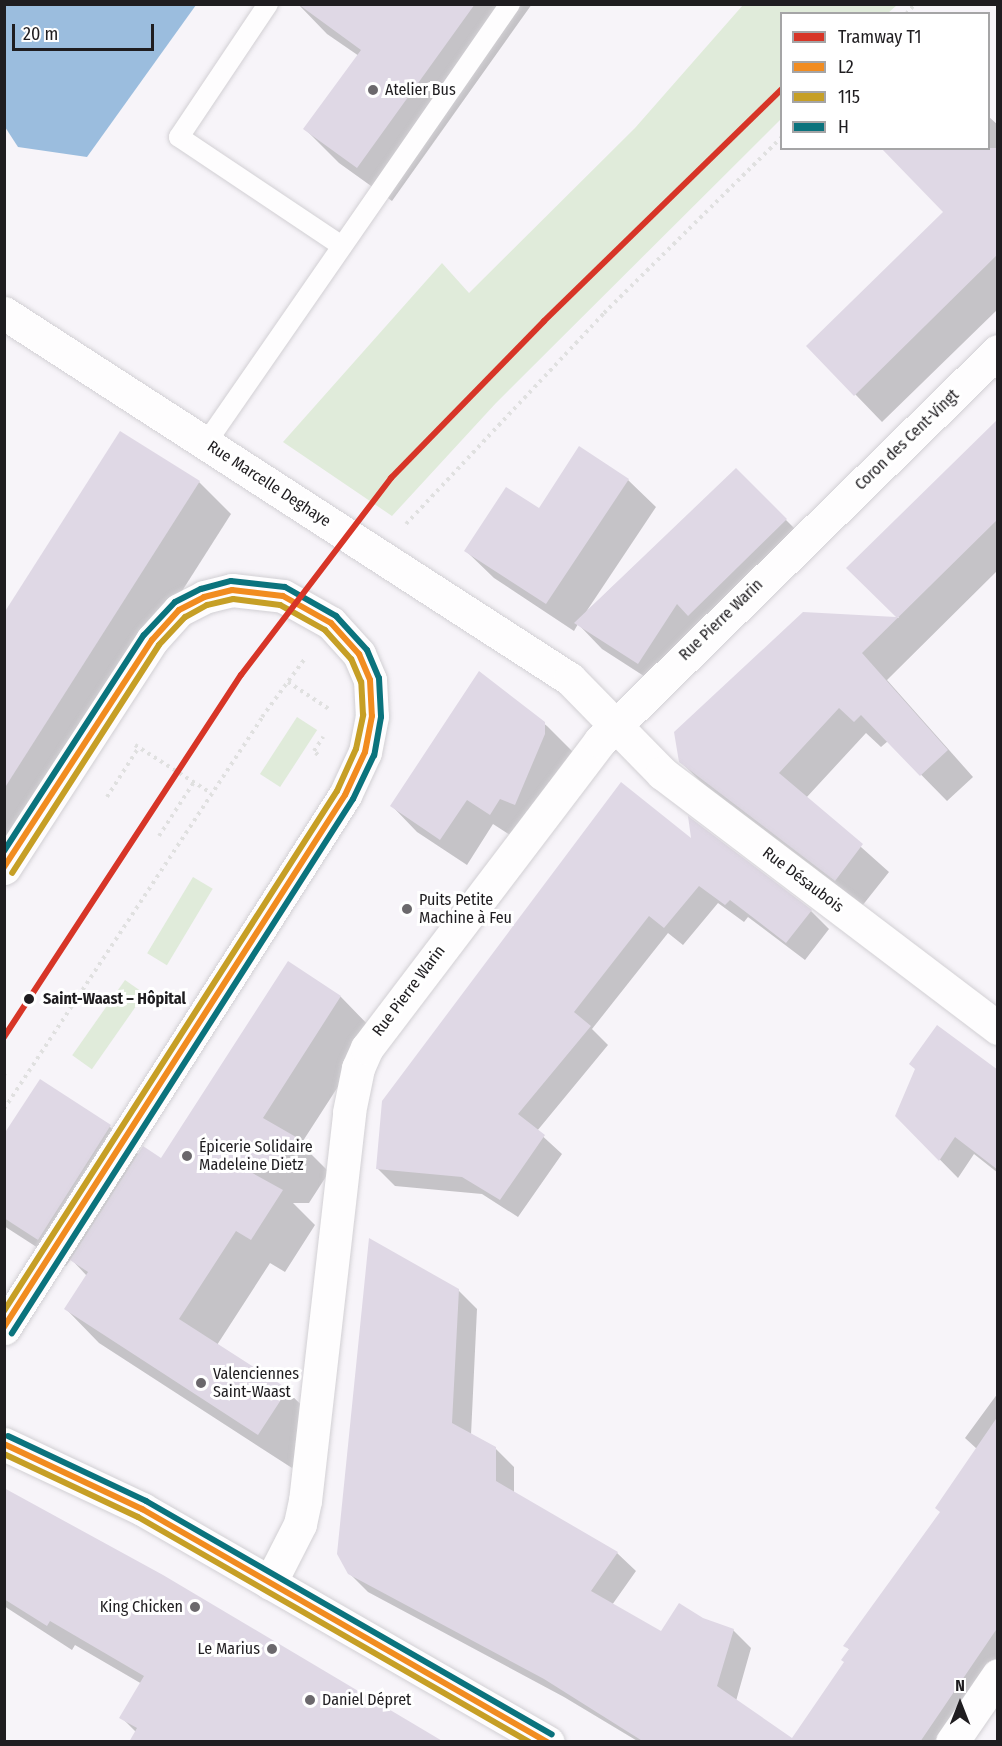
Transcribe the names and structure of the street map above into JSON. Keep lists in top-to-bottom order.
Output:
{
  "streets": {
    "street": [
      "Coron des Cent-Vingt",
      "Rue Marcelle Deghaye",
      "Rue Pierre Warin",
      "Rue Désaubois"
    ]
  },
  "crossings": [
    ["Coron des Cent-Vingt", "Rue Pierre Warin"],
    ["Rue Marcelle Deghaye", "Rue Pierre Warin"],
    ["Rue Marcelle Deghaye", "Rue Désaubois"],
    ["Rue Pierre Warin", "Rue Désaubois"]
  ],
  "places": [
    "Atelier Bus",
    "Puits Petite Machine à Feu",
    "Saint-Waast – Hôpital",
    "Épicerie Solidaire Madeleine Dietz",
    "Valenciennes Saint-Waast",
    "King Chicken",
    "Le Marius",
    "Daniel Dépret"
  ],
  "lines": [
    "tram line T1",
    "transit line H",
    "transit line L2",
    "transit line 115"
  ],
  "legend": [
    "Tramway T1",
    "L2",
    "115",
    "H"
  ],
  "scale_bar": "20 m",
  "north": "top"
}
